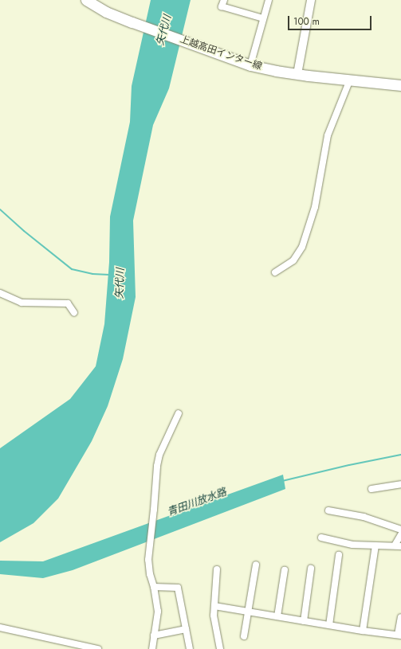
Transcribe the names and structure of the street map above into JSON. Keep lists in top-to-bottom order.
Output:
{
  "streets": {
    "main road": ["上越高田インター線"]
  },
  "water": ["矢代川", "青田川放水路"],
  "scale_bar": "100 m"
}
